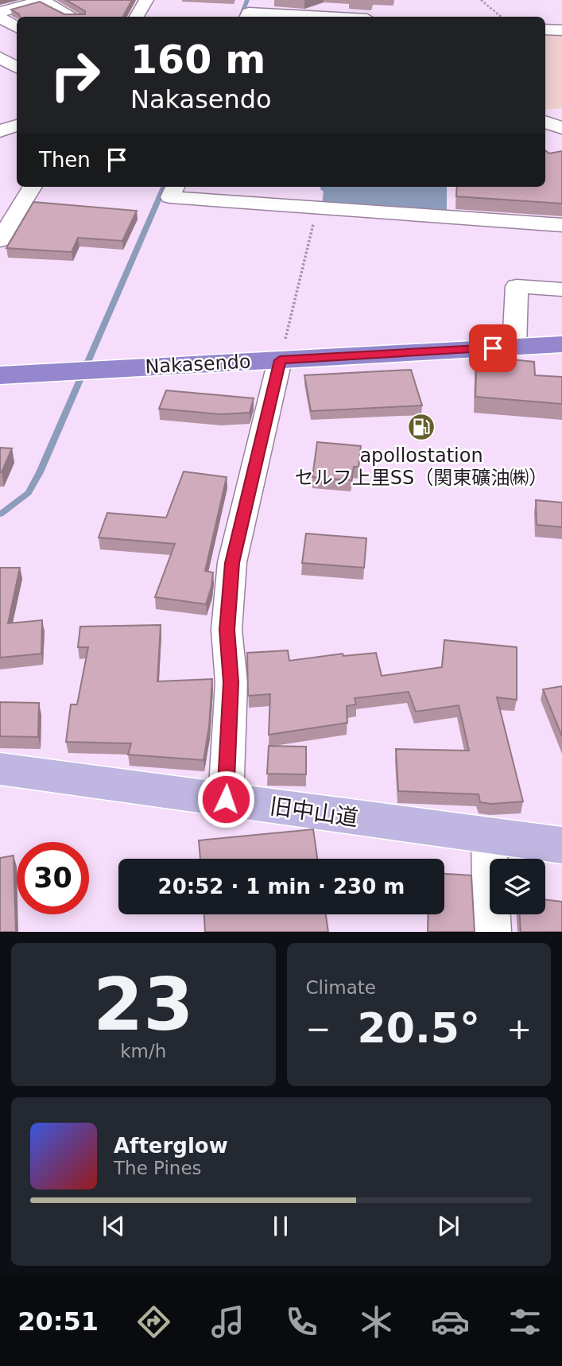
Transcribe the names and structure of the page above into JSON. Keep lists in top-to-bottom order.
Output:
{
  "streets": {
    "highway": ["Nakasendo"],
    "main road": ["旧中山道"]
  },
  "places": {
    "fuel station": ["apollostation セルフ上里SS（関東礦油㈱）"]
  },
  "page": {
    "turn": ["160 m", "Nakasendo"],
    "then": "Then",
    "limit": "30",
    "trip": "20:52 · 1 min · 230 m",
    "tile": [
      ["23", "km/h"],
      "Climate"
    ],
    "heat": ["−", "20.5°", "+"],
    "song": ["Afterglow", "The Pines"],
    "tabs": "20:51"
  }
}
